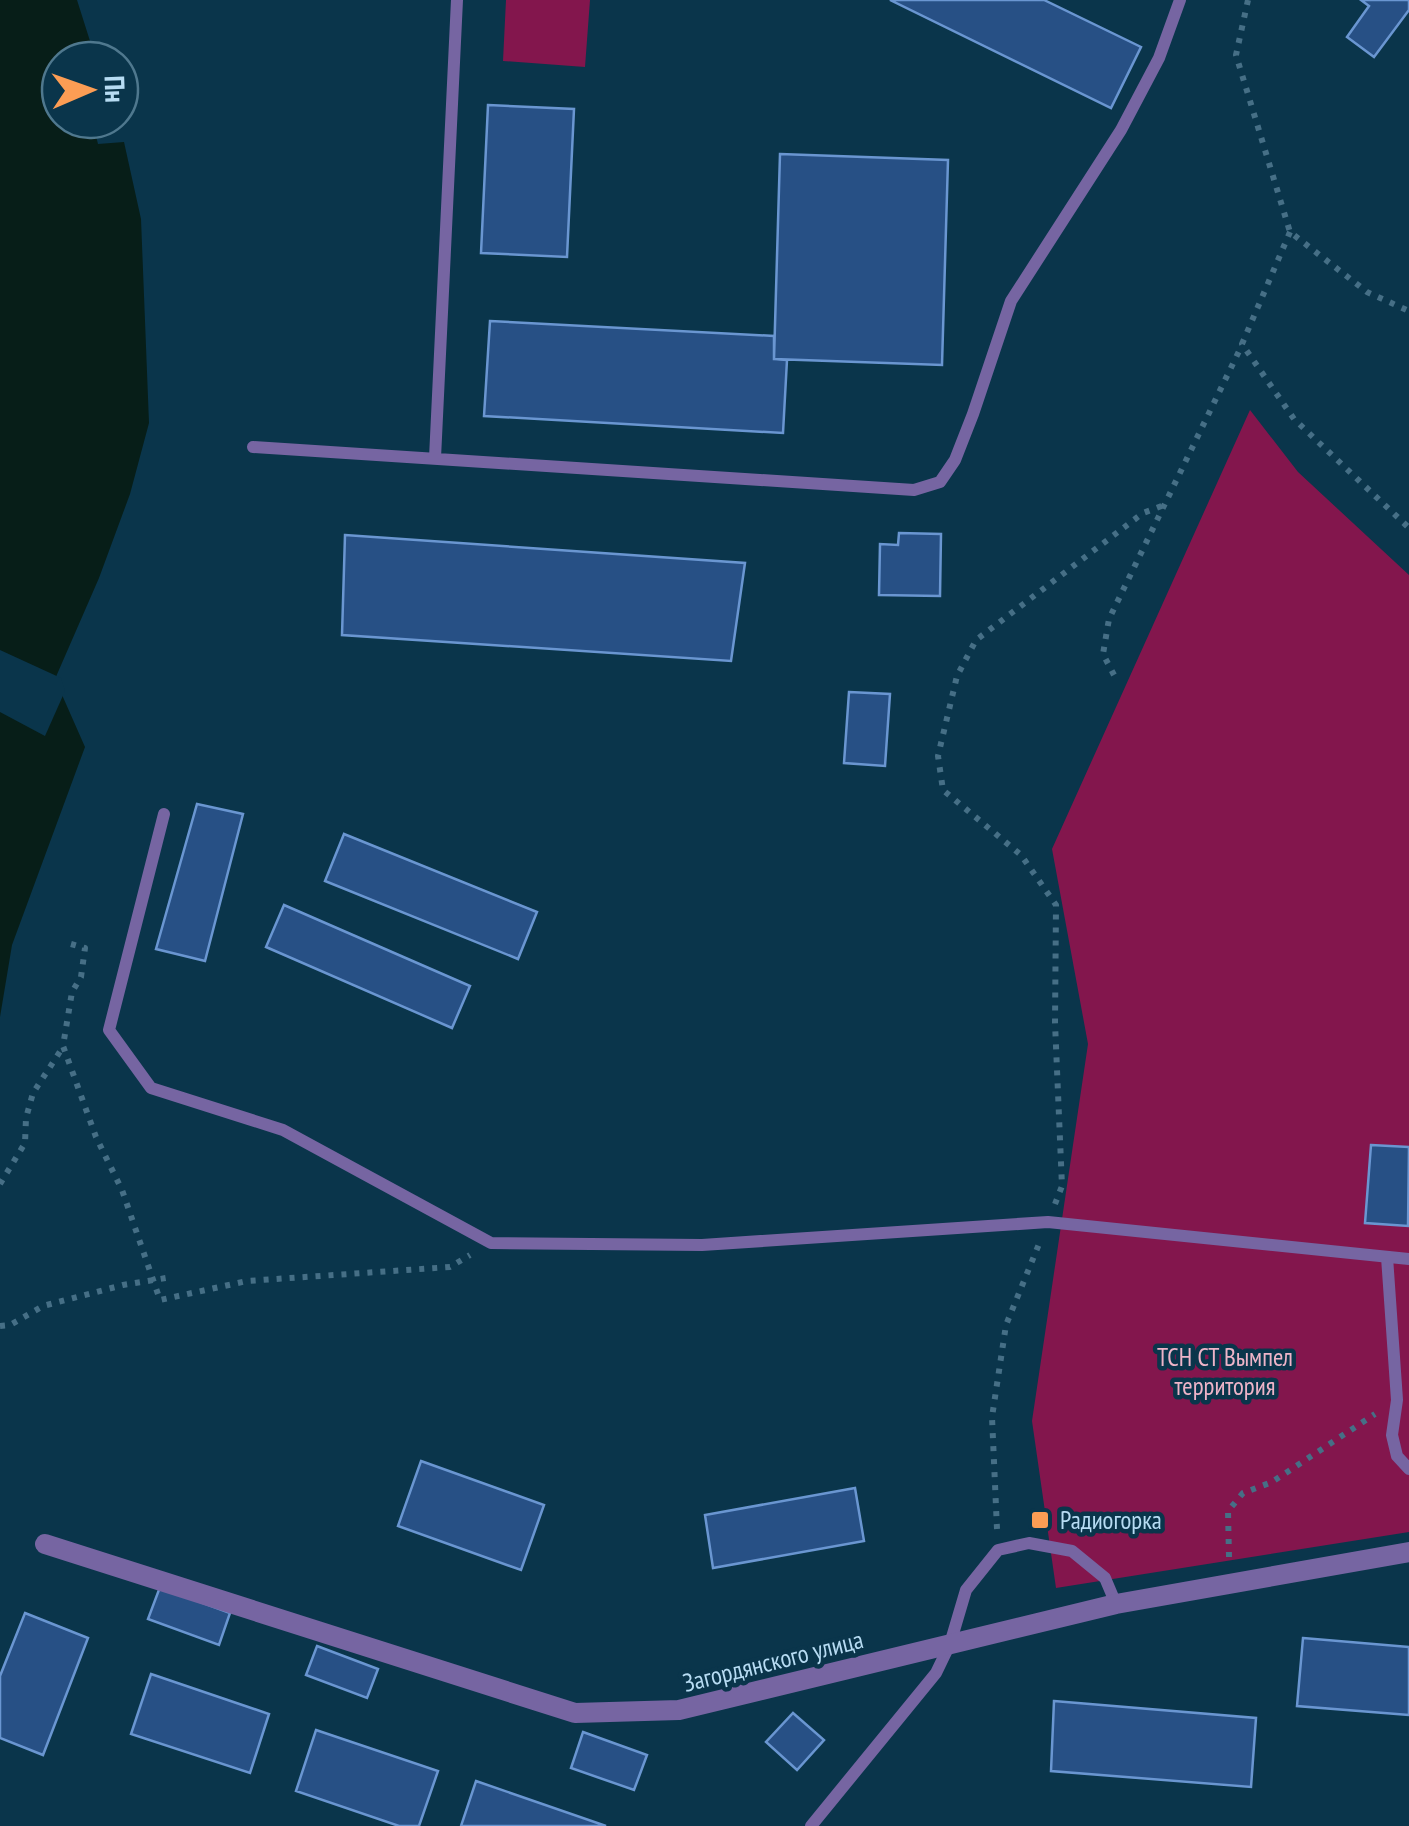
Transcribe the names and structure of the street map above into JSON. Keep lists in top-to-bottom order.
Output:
{
  "streets": {
    "street": ["Загордянского улица"]
  },
  "parks": ["ТСН СТ Вымпел территория"],
  "places": {
    "transit": ["Радиогорка"]
  },
  "north": "right"
}
